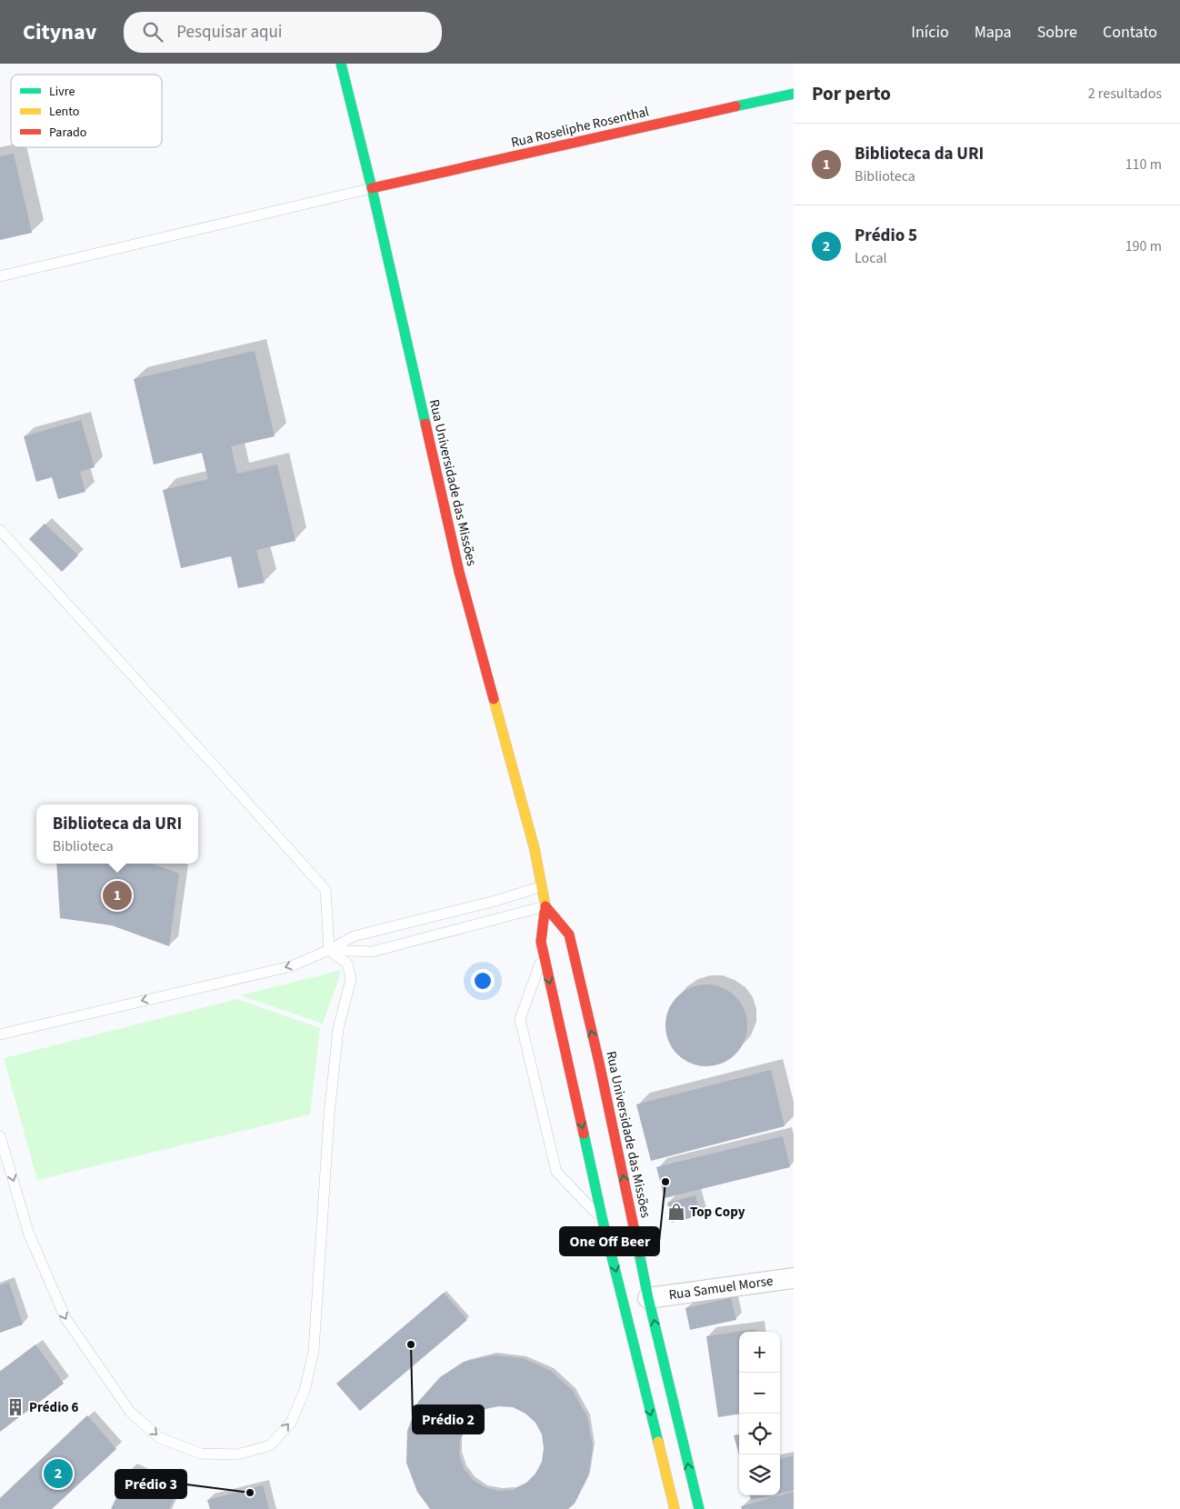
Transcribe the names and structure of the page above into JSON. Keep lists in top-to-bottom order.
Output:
{
  "streets": {
    "main road": ["Rua Roseliphe Rosenthal", "Rua Universidade das Missões"],
    "street": ["Rua Samuel Morse"]
  },
  "crossings": [
    ["Rua Roseliphe Rosenthal", "Rua Universidade das Missões"],
    ["Rua Universidade das Missões", "Rua Samuel Morse"]
  ],
  "places": {
    "other": ["One Off Beer", "Prédio 2", "Prédio 3"],
    "shop": ["Top Copy"],
    "building": ["Prédio 6"]
  },
  "legend": ["Livre", "Lento", "Parado"],
  "page": {
    "header": "Citynav",
    "search": "Pesquisar aqui",
    "nav": [
      "Início",
      "Mapa",
      "Sobre",
      "Contato"
    ],
    "heading": ["Por perto", "2 resultados"],
    "list": [
      {
        "mark": "1",
        "name": "Biblioteca da URI",
        "note": "Biblioteca",
        "value": "110 m"
      },
      {
        "mark": "2",
        "name": "Prédio 5",
        "note": "Local",
        "value": "190 m"
      }
    ],
    "popup": ["Biblioteca da URI", "Biblioteca"],
    "pins": ["1", "2"],
    "map_buttons": ["+", "−"]
  }
}
